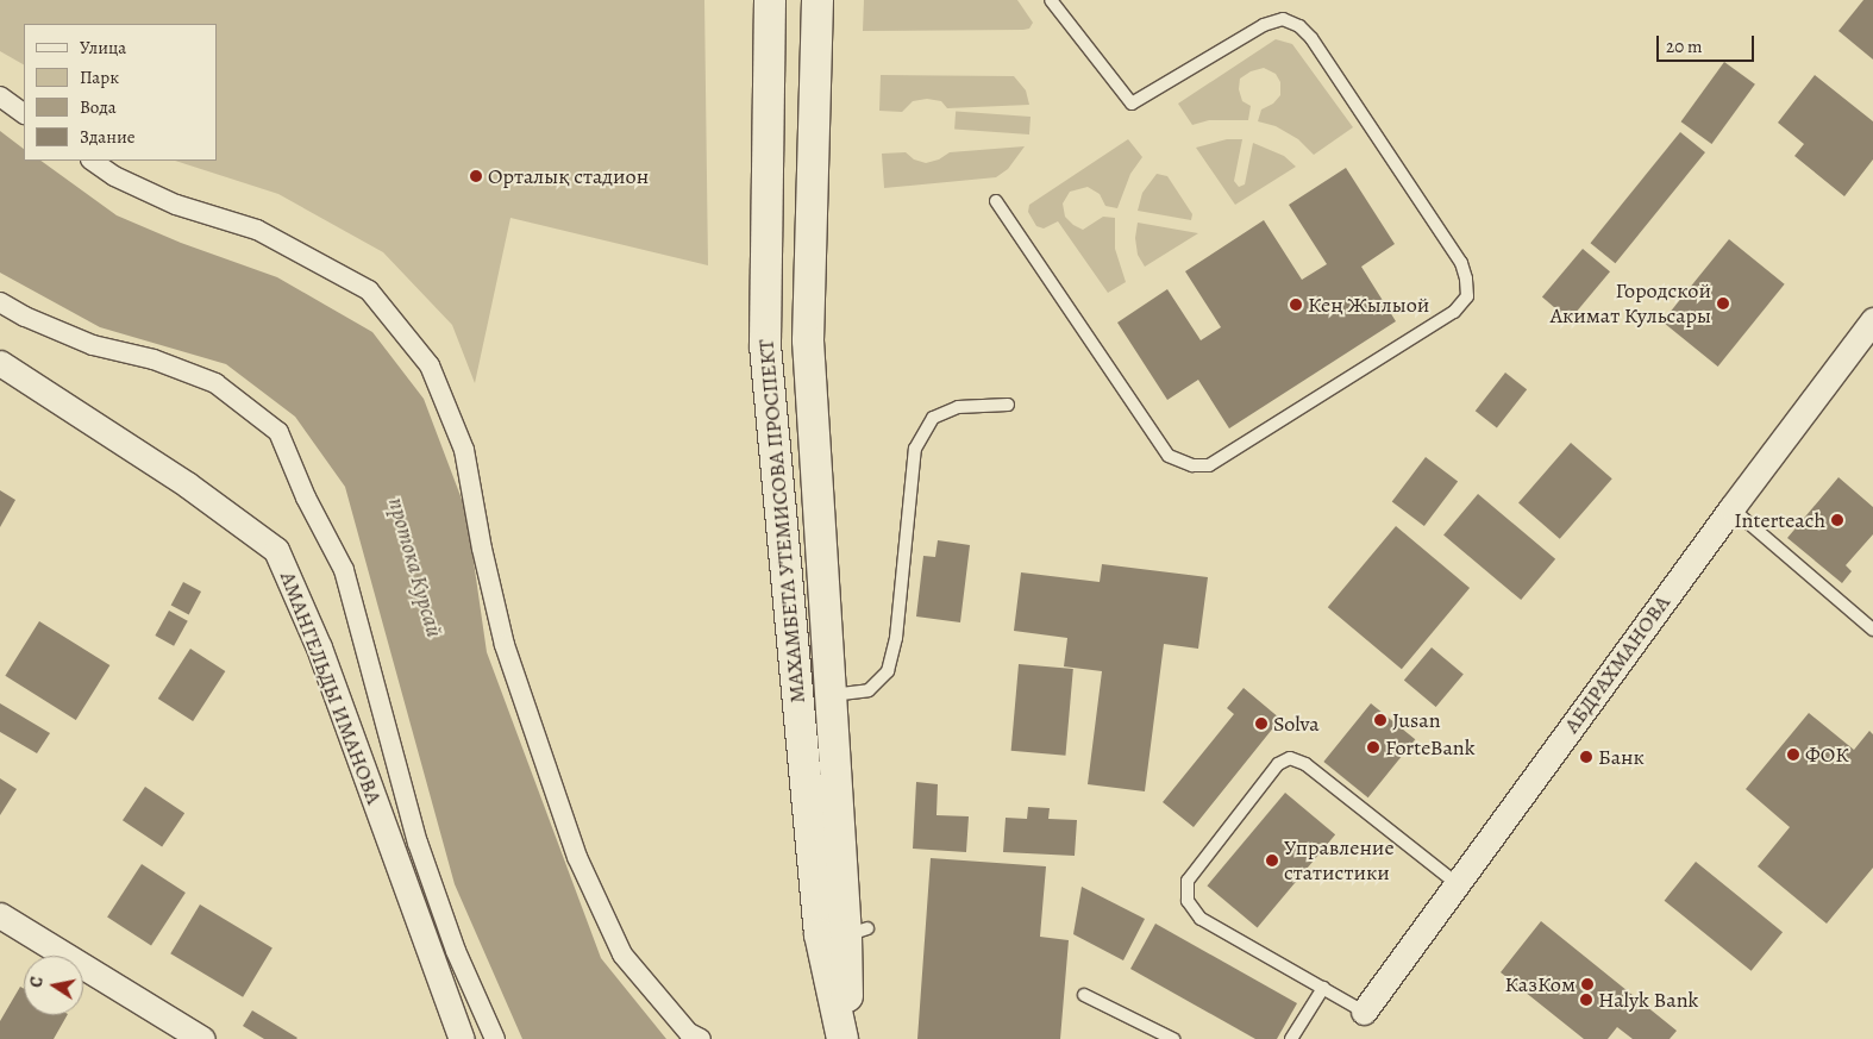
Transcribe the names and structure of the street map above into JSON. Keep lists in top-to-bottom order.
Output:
{
  "streets": {
    "street": ["МАХАМБЕТА УТЕМИСОВА ПРОСПЕКТ", "АБДРАХМАНОВА", "АМАНГЕЛЬДЫ ИМАНОВА"]
  },
  "water": ["протока Курсай"],
  "places": [
    "Орталық стадион",
    "Городской Акимат Кульсары",
    "Кең Жылыой",
    "Interteach",
    "Jusan",
    "Solva",
    "ForteBank",
    "ФОК",
    "Банк",
    "Управление статистики",
    "КазКом",
    "Halyk Bank"
  ],
  "legend": [
    "Улица",
    "Парк",
    "Вода",
    "Здание"
  ],
  "scale_bar": "20 m",
  "north": "left"
}
